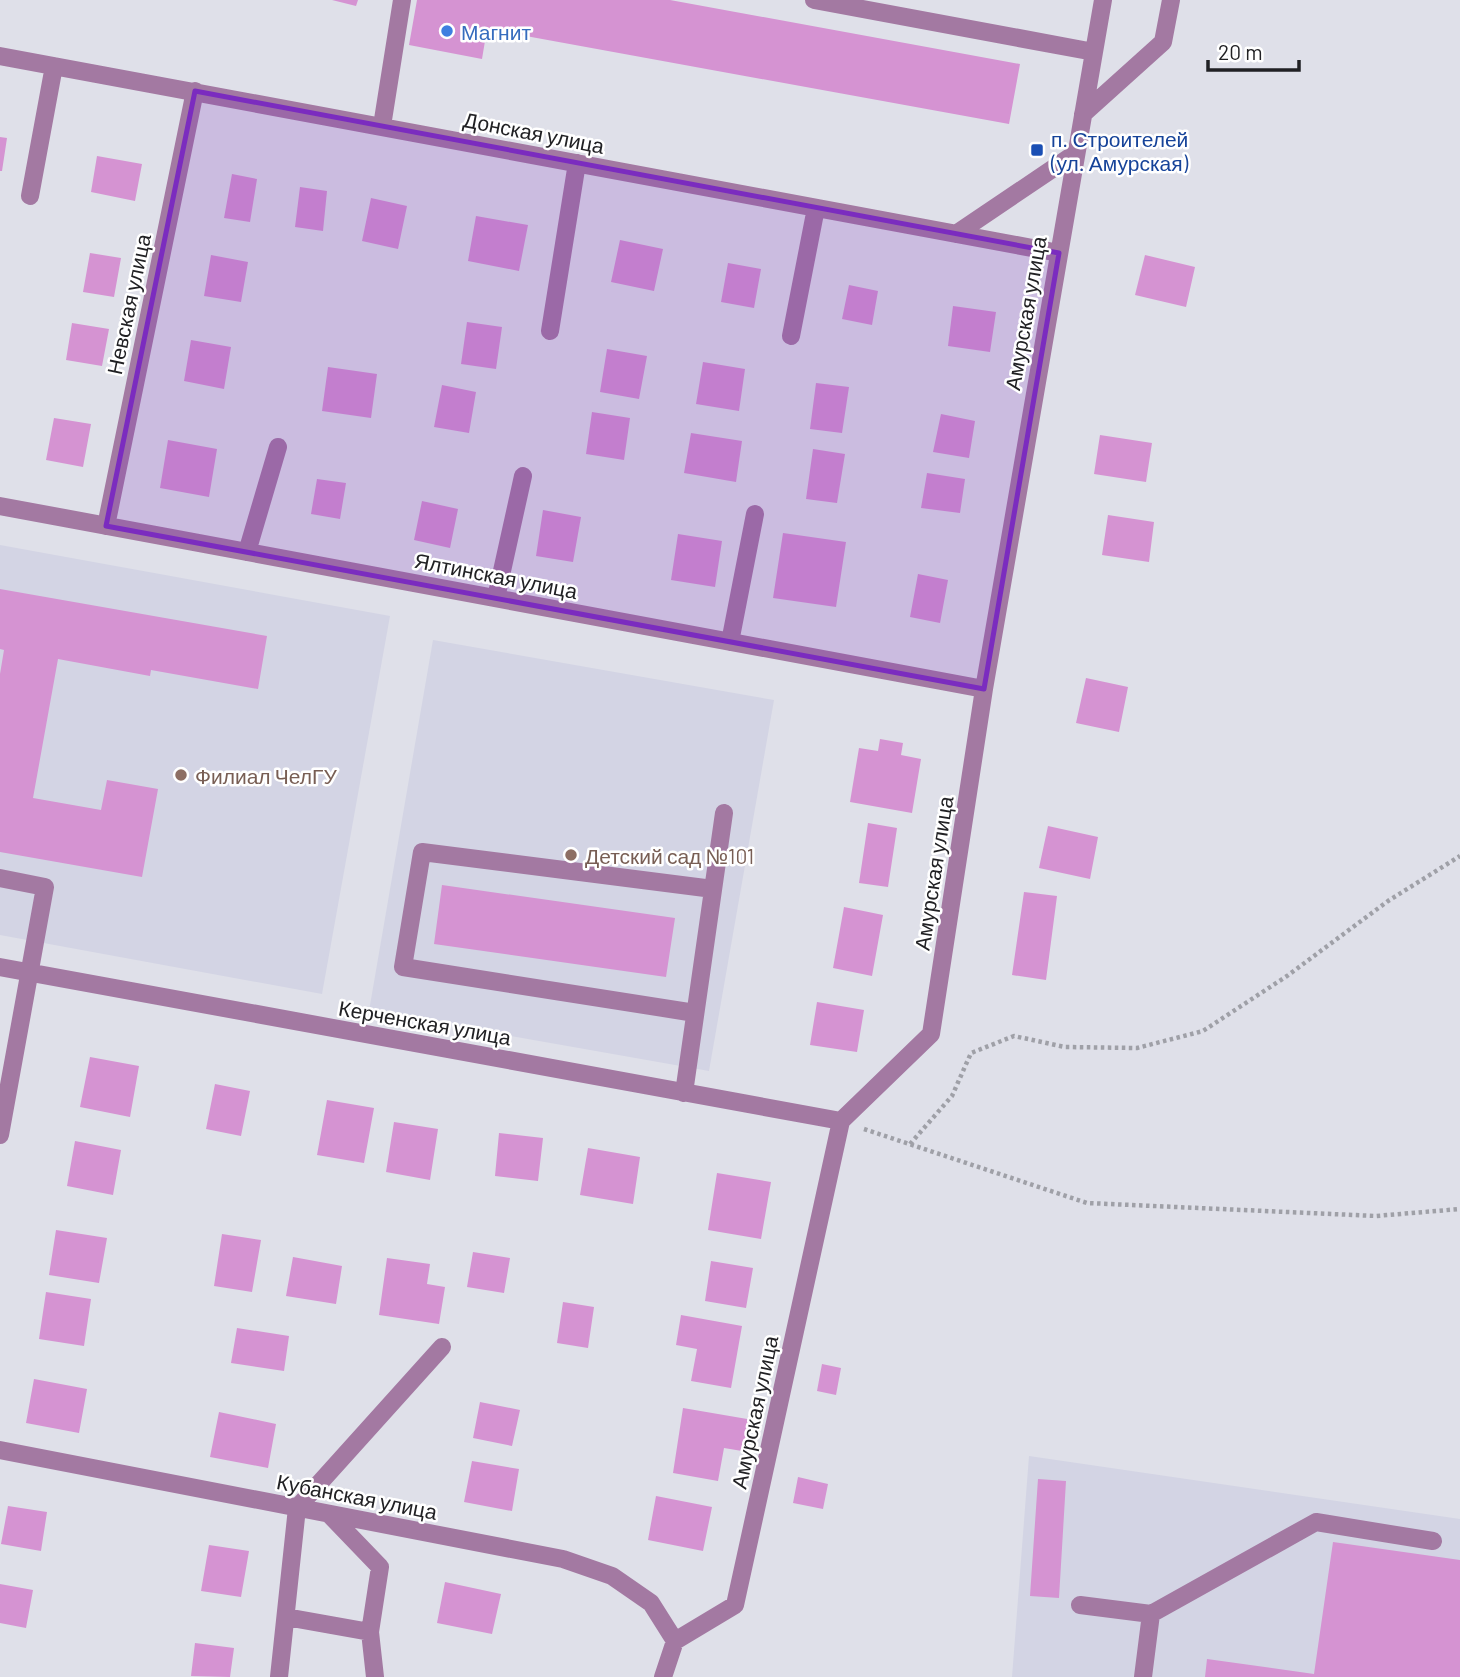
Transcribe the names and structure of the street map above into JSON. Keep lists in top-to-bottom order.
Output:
{
  "streets": {
    "street": [
      "Донская улица",
      "Невская улица",
      "Амурская улица",
      "Ялтинская улица",
      "Керченская улица",
      "Кубанская улица"
    ]
  },
  "crossings": [
    ["Донская улица", "Невская улица"],
    ["Донская улица", "Амурская улица"],
    ["Невская улица", "Ялтинская улица"],
    ["Амурская улица", "Ялтинская улица"],
    ["Амурская улица", "Керченская улица"],
    ["Амурская улица", "Кубанская улица"]
  ],
  "places": {
    "other": ["Магнит", "Филиал ЧелГУ", "Детский сад №101"],
    "transit": ["п. Строителей (ул. Амурская)"]
  },
  "scale_bar": "20 m"
}
